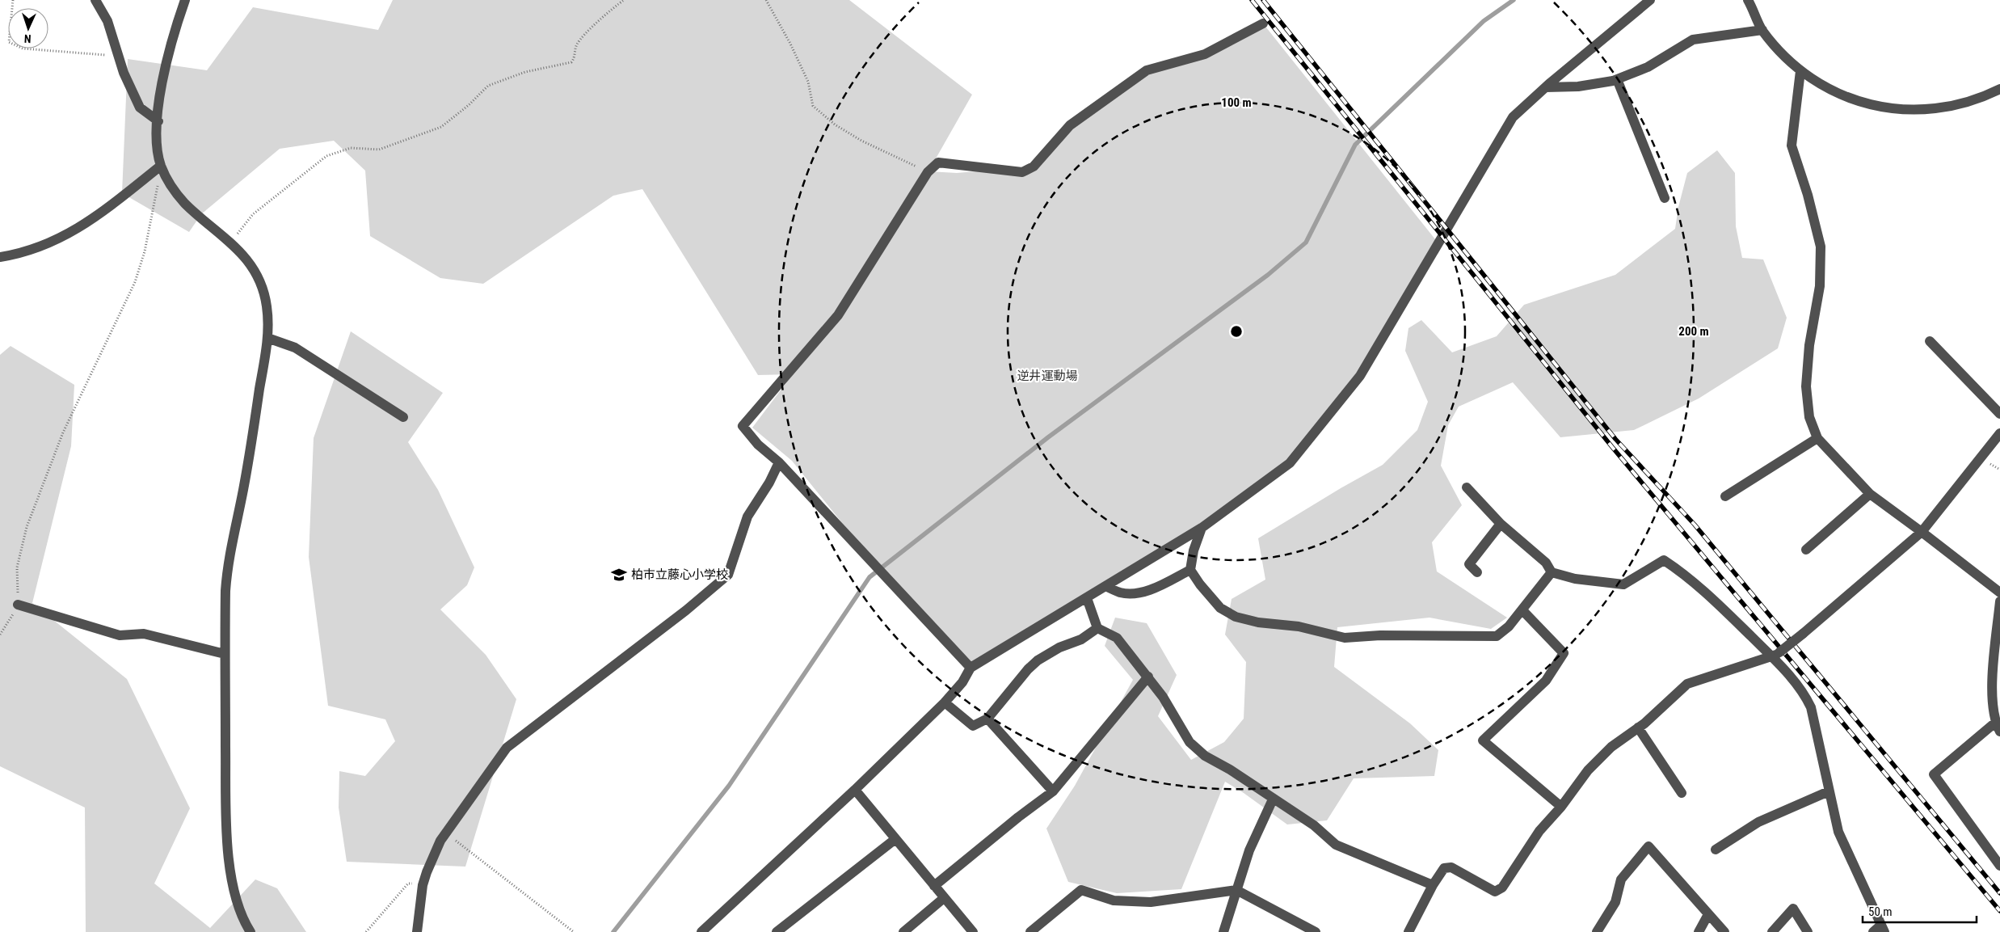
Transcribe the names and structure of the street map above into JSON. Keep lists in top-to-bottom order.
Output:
{
  "parks": ["逆井運動場"],
  "places": {
    "school or university": ["柏市立藤心小学校"]
  },
  "scale_bar": "50 m",
  "north": "bottom",
  "rings": ["100 m", "200 m"]
}
